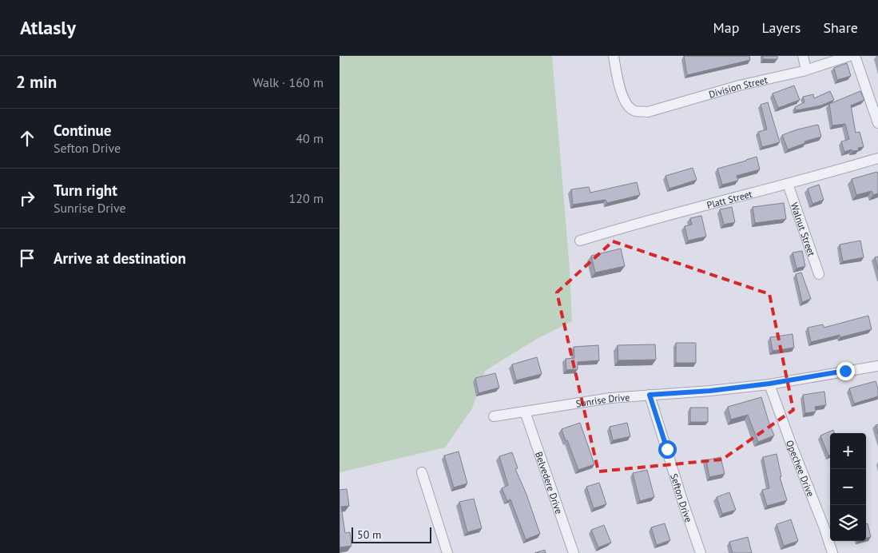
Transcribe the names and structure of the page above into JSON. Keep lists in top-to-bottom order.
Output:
{
  "streets": {
    "street": [
      "Division Street",
      "Platt Street",
      "Walnut Street",
      "Sunrise Drive",
      "Opechee Drive",
      "Belvedere Drive",
      "Sefton Drive"
    ]
  },
  "crossings": [
    ["Platt Street", "Walnut Street"],
    ["Sunrise Drive", "Opechee Drive"],
    ["Sunrise Drive", "Belvedere Drive"],
    ["Sunrise Drive", "Sefton Drive"]
  ],
  "scale_bar": "50 m",
  "page": {
    "header": "Atlasly",
    "nav": ["Map", "Layers", "Share"],
    "heading": ["2 min", "Walk · 160 m"],
    "list": [
      ["Continue", "Sefton Drive", "40 m"],
      ["Turn right", "Sunrise Drive", "120 m"],
      "Arrive at destination"
    ],
    "map_buttons": ["+", "−"],
    "scale": "50 m"
  }
}
